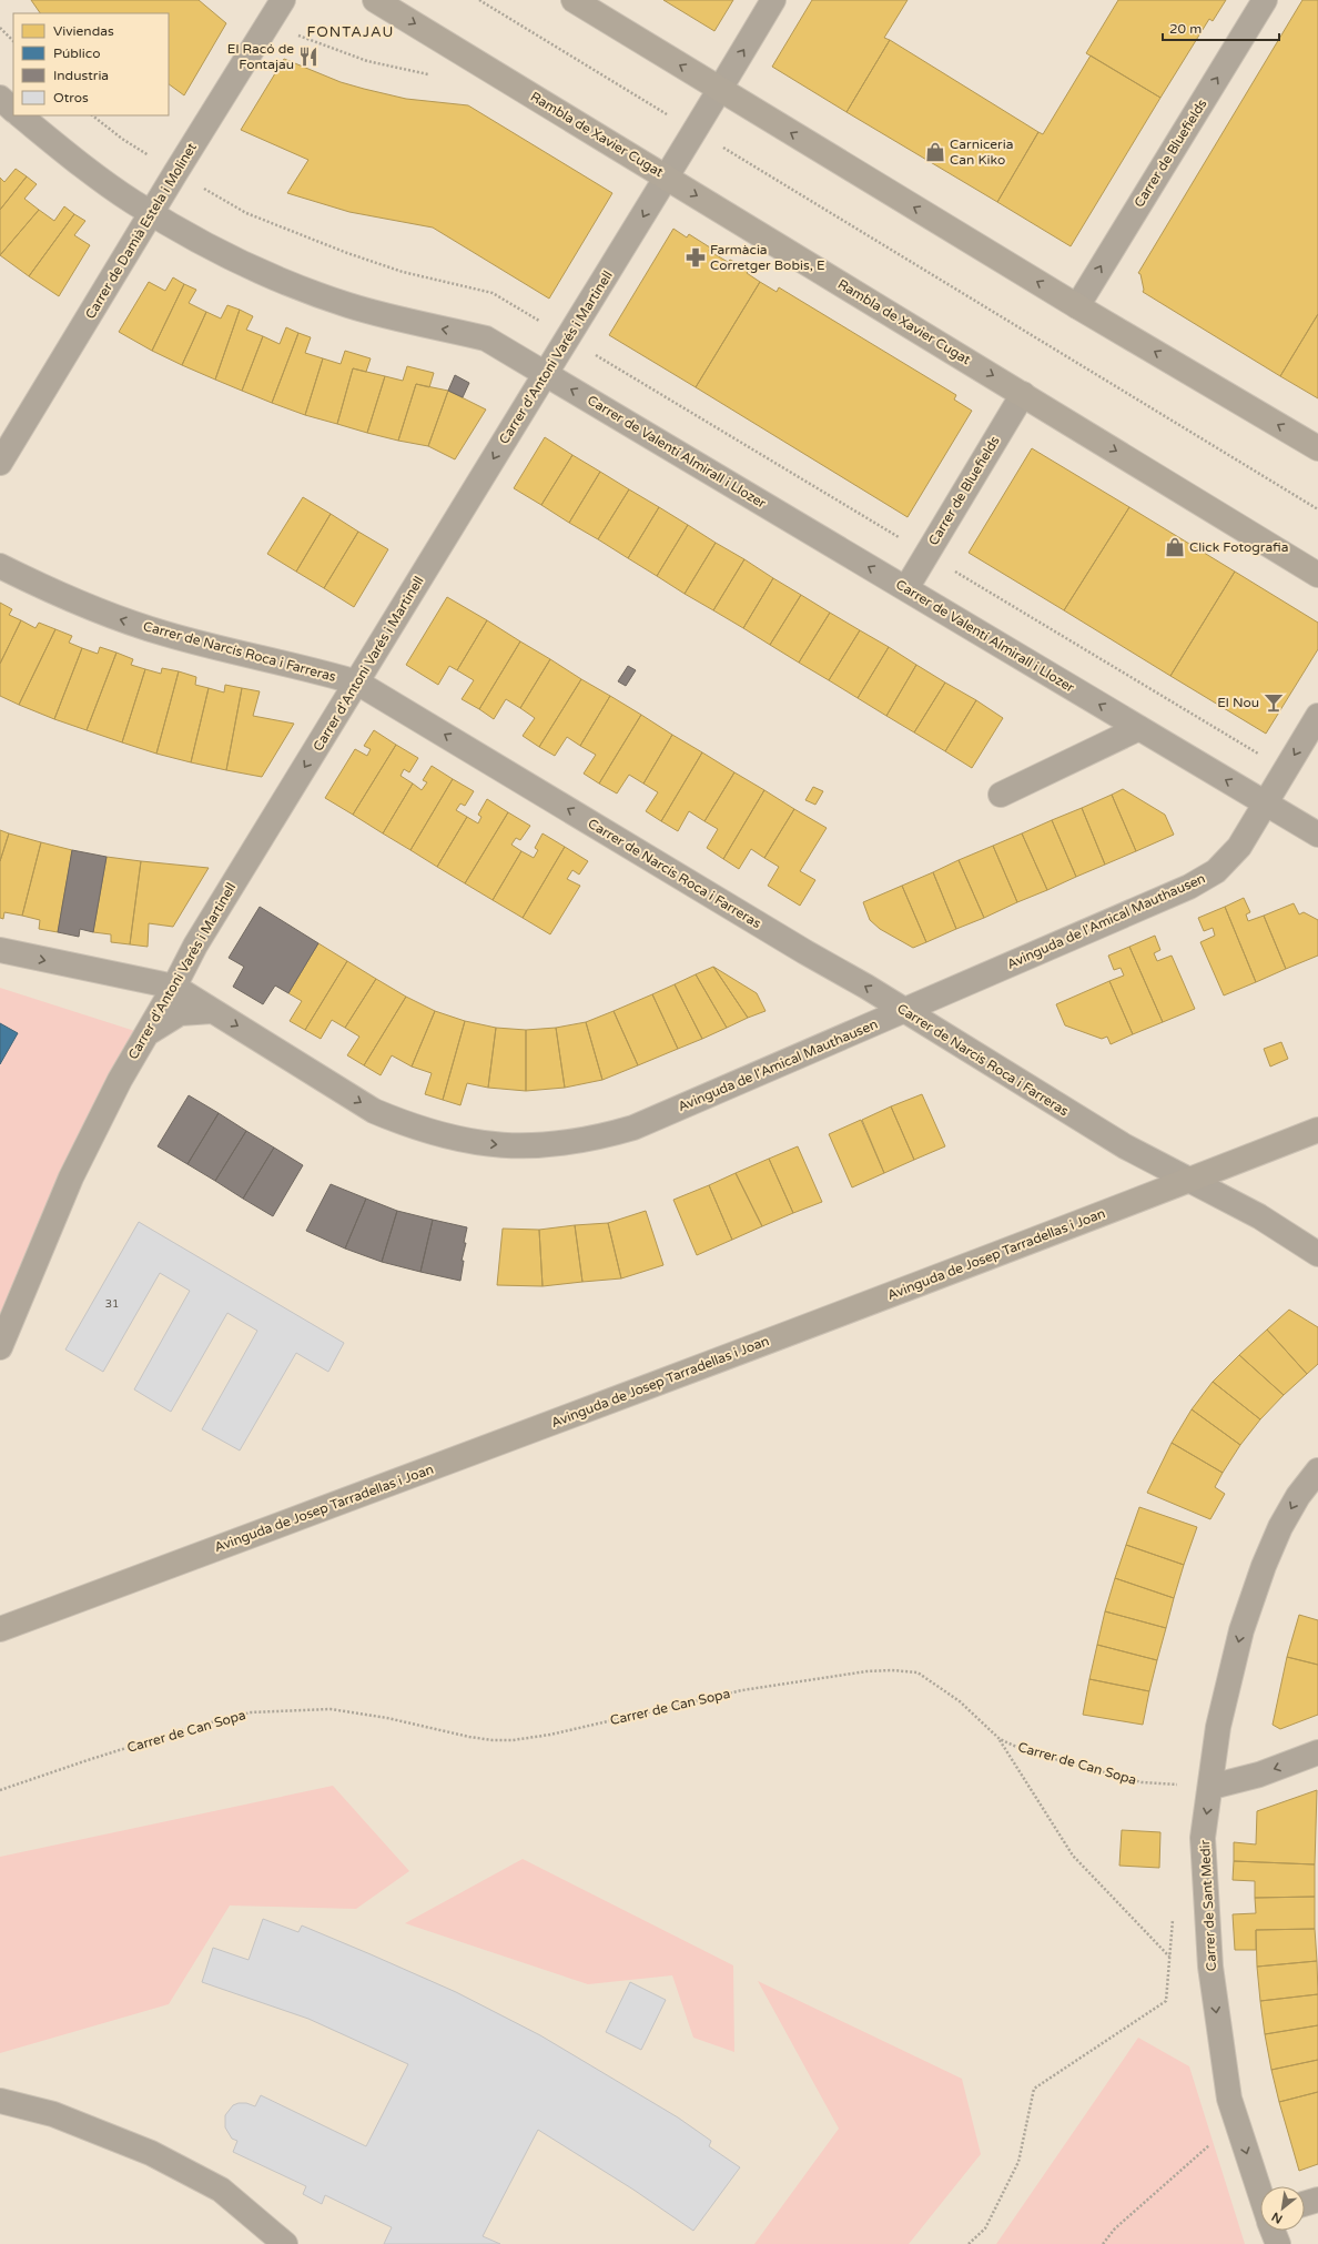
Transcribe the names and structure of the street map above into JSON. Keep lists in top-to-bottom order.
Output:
{
  "streets": {
    "main road": ["Rambla de Xavier Cugat", "Avinguda de Josep Tarradellas i Joan"],
    "street": [
      "Carrer de Bluefields",
      "Carrer de Damià Estela i Molinet",
      "Carrer d'Antoni Varés i Martinell",
      "Carrer de Valentí Almirall i Llozer",
      "Carrer de Narcís Roca i Farreras",
      "Avinguda de l'Amical Mauthausen",
      "Carrer de Sant Medir"
    ],
    "path": ["Carrer de Can Sopa"]
  },
  "crossings": [
    ["Rambla de Xavier Cugat", "Carrer de Bluefields"],
    ["Rambla de Xavier Cugat", "Carrer d'Antoni Varés i Martinell"],
    ["Carrer de Bluefields", "Carrer de Valentí Almirall i Llozer"],
    ["Carrer de Damià Estela i Molinet", "Carrer de Valentí Almirall i Llozer"],
    ["Carrer d'Antoni Varés i Martinell", "Carrer de Valentí Almirall i Llozer"],
    ["Carrer d'Antoni Varés i Martinell", "Carrer de Narcís Roca i Farreras"],
    ["Carrer d'Antoni Varés i Martinell", "Avinguda de l'Amical Mauthausen"],
    ["Carrer de Valentí Almirall i Llozer", "Avinguda de l'Amical Mauthausen"],
    ["Carrer de Narcís Roca i Farreras", "Avinguda de l'Amical Mauthausen"],
    ["Carrer de Narcís Roca i Farreras", "Avinguda de Josep Tarradellas i Joan"],
    ["Carrer de Can Sopa", "Carrer de Sant Medir"]
  ],
  "one_way": [
    "Carrer de Bluefields",
    "Carrer d'Antoni Varés i Martinell",
    "Carrer de Valentí Almirall i Llozer",
    "Carrer de Narcís Roca i Farreras",
    "Carrer de Sant Medir"
  ],
  "districts": ["FONTAJAU"],
  "places": {
    "restaurant": ["El Racó de Fontajau"],
    "shop": ["Carniceria Can Kiko", "Click Fotografia"],
    "pharmacy": ["Farmàcia Corretger Bobis, E"],
    "bar": ["El Nou"]
  },
  "house_numbers": ["31"],
  "legend": [
    "Viviendas",
    "Público",
    "Industria",
    "Otros"
  ],
  "scale_bar": "20 m",
  "north": "bottom left"
}
